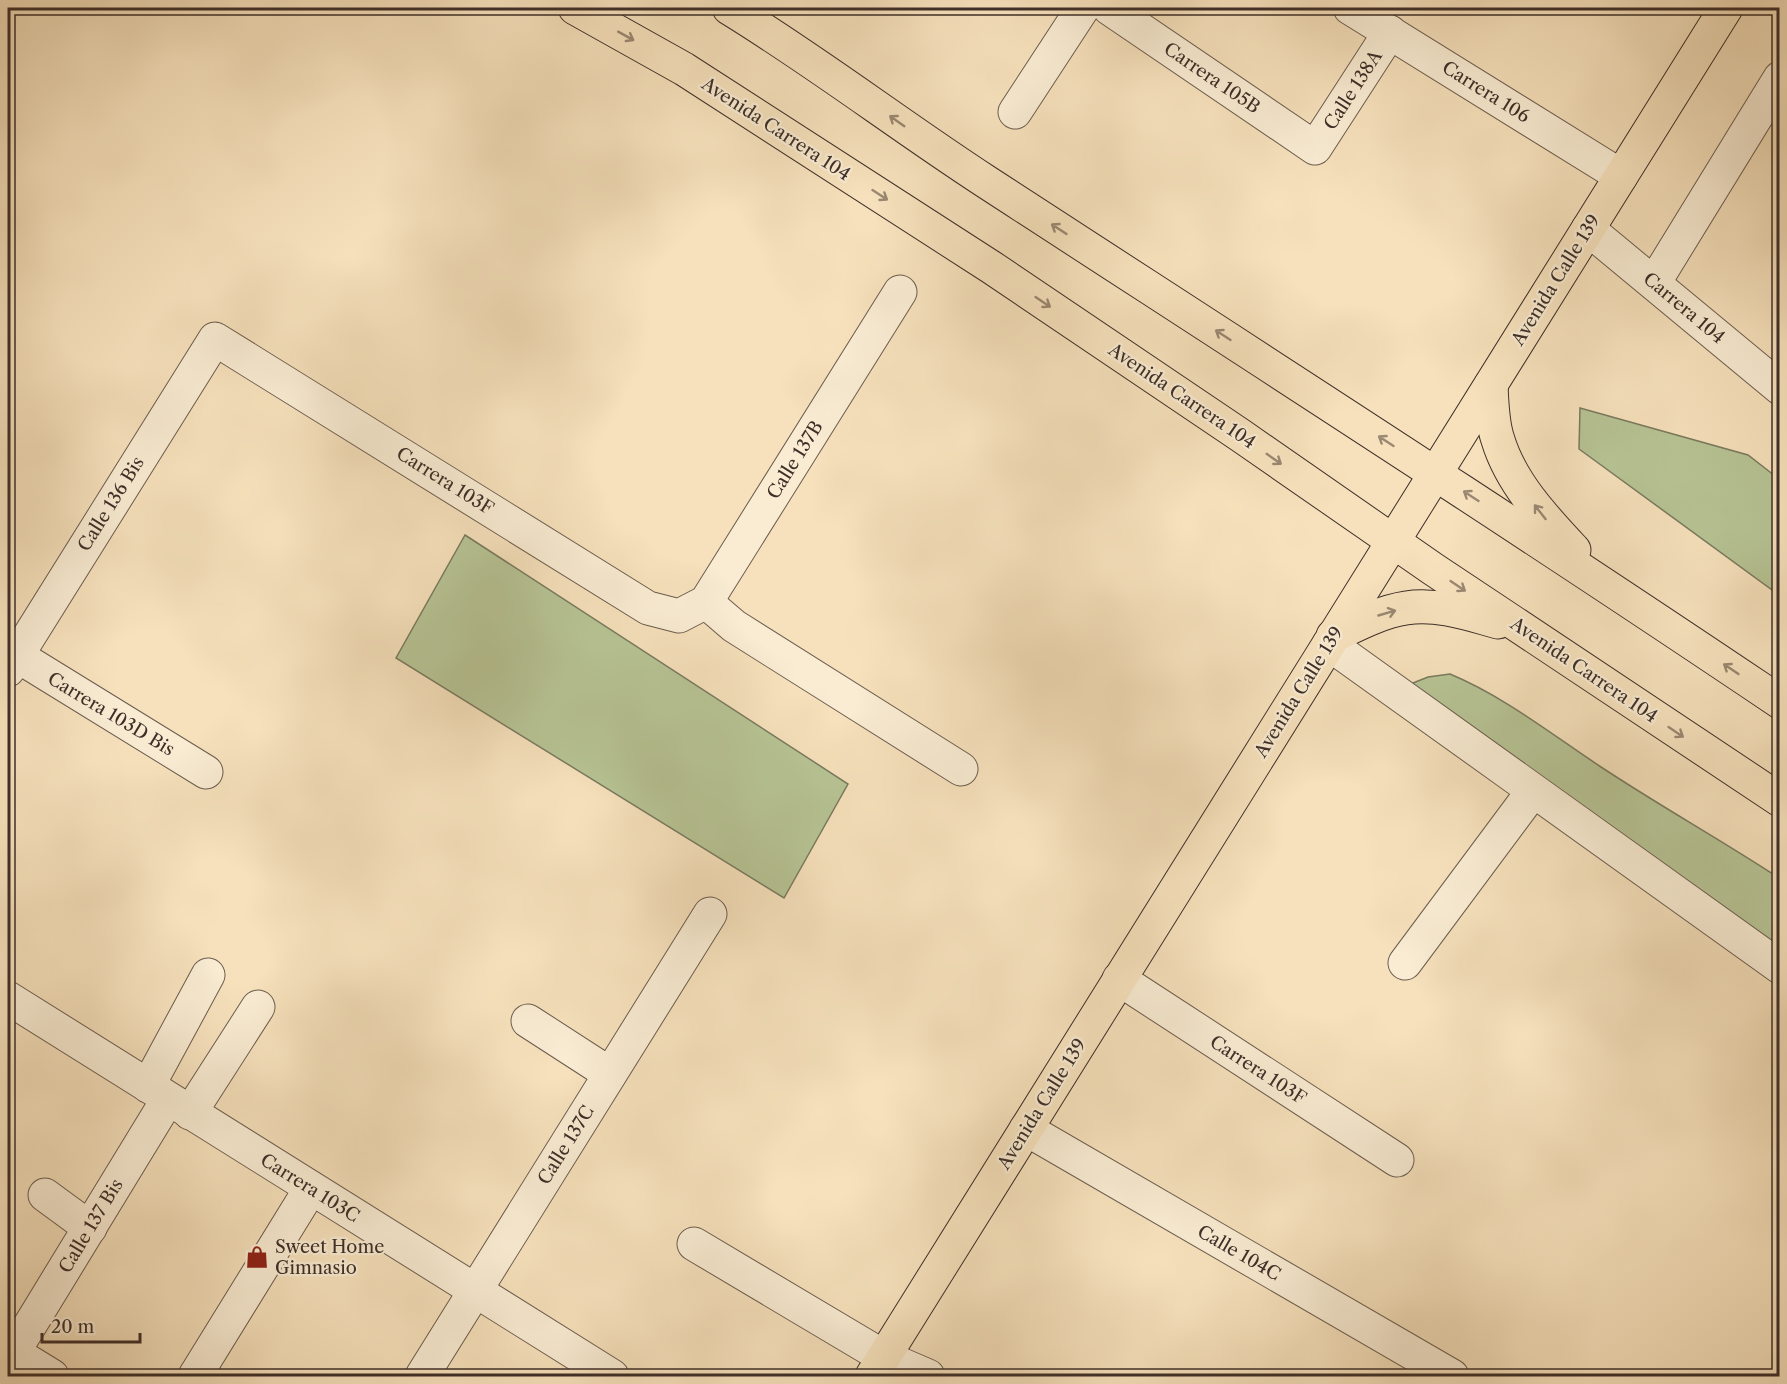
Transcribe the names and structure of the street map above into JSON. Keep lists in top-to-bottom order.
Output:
{
  "streets": {
    "main road": ["Avenida Carrera 104", "Avenida Calle 139"],
    "street": [
      "Carrera 105B",
      "Calle 138A",
      "Carrera 106",
      "Carrera 104",
      "Calle 137B",
      "Carrera 103F",
      "Calle 136 Bis",
      "Carrera 103D Bis",
      "Calle 137C",
      "Carrera 103C",
      "Calle 137 Bis",
      "Calle 104C"
    ]
  },
  "crossings": [
    ["Carrera 105B", "Calle 138A"],
    ["Calle 138A", "Carrera 106"],
    ["Carrera 106", "Avenida Calle 139"],
    ["Avenida Carrera 104", "Avenida Calle 139"],
    ["Avenida Calle 139", "Carrera 104"],
    ["Avenida Calle 139", "Carrera 103F"],
    ["Avenida Calle 139", "Calle 104C"],
    ["Calle 137B", "Carrera 103F"],
    ["Carrera 103F", "Calle 136 Bis"],
    ["Calle 136 Bis", "Carrera 103D Bis"],
    ["Calle 137C", "Carrera 103C"],
    ["Carrera 103C", "Calle 137 Bis"]
  ],
  "places": {
    "shop": ["Sweet Home Gimnasio"]
  },
  "scale_bar": "20 m"
}
